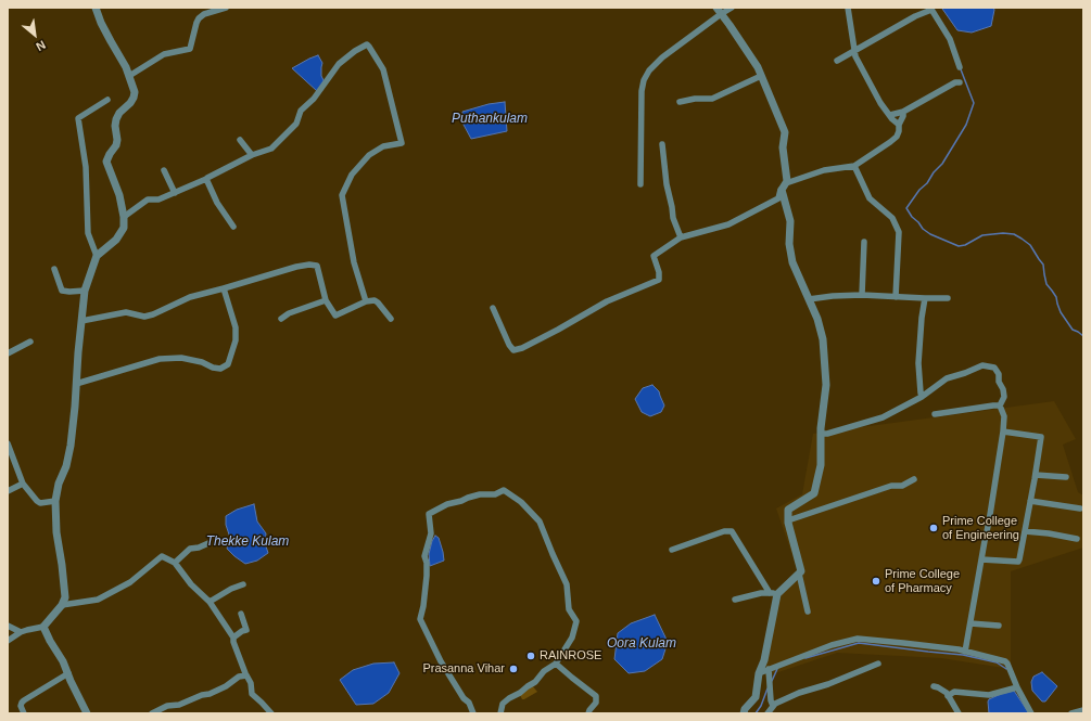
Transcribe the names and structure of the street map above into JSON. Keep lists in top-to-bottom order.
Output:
{
  "water": ["Puthankulam", "Thekke Kulam", "Oora Kulam"],
  "places": [
    "Prime College of Engineering",
    "Prime College of Pharmacy",
    "RAINROSE",
    "Prasanna Vihar"
  ],
  "north": "bottom right"
}
